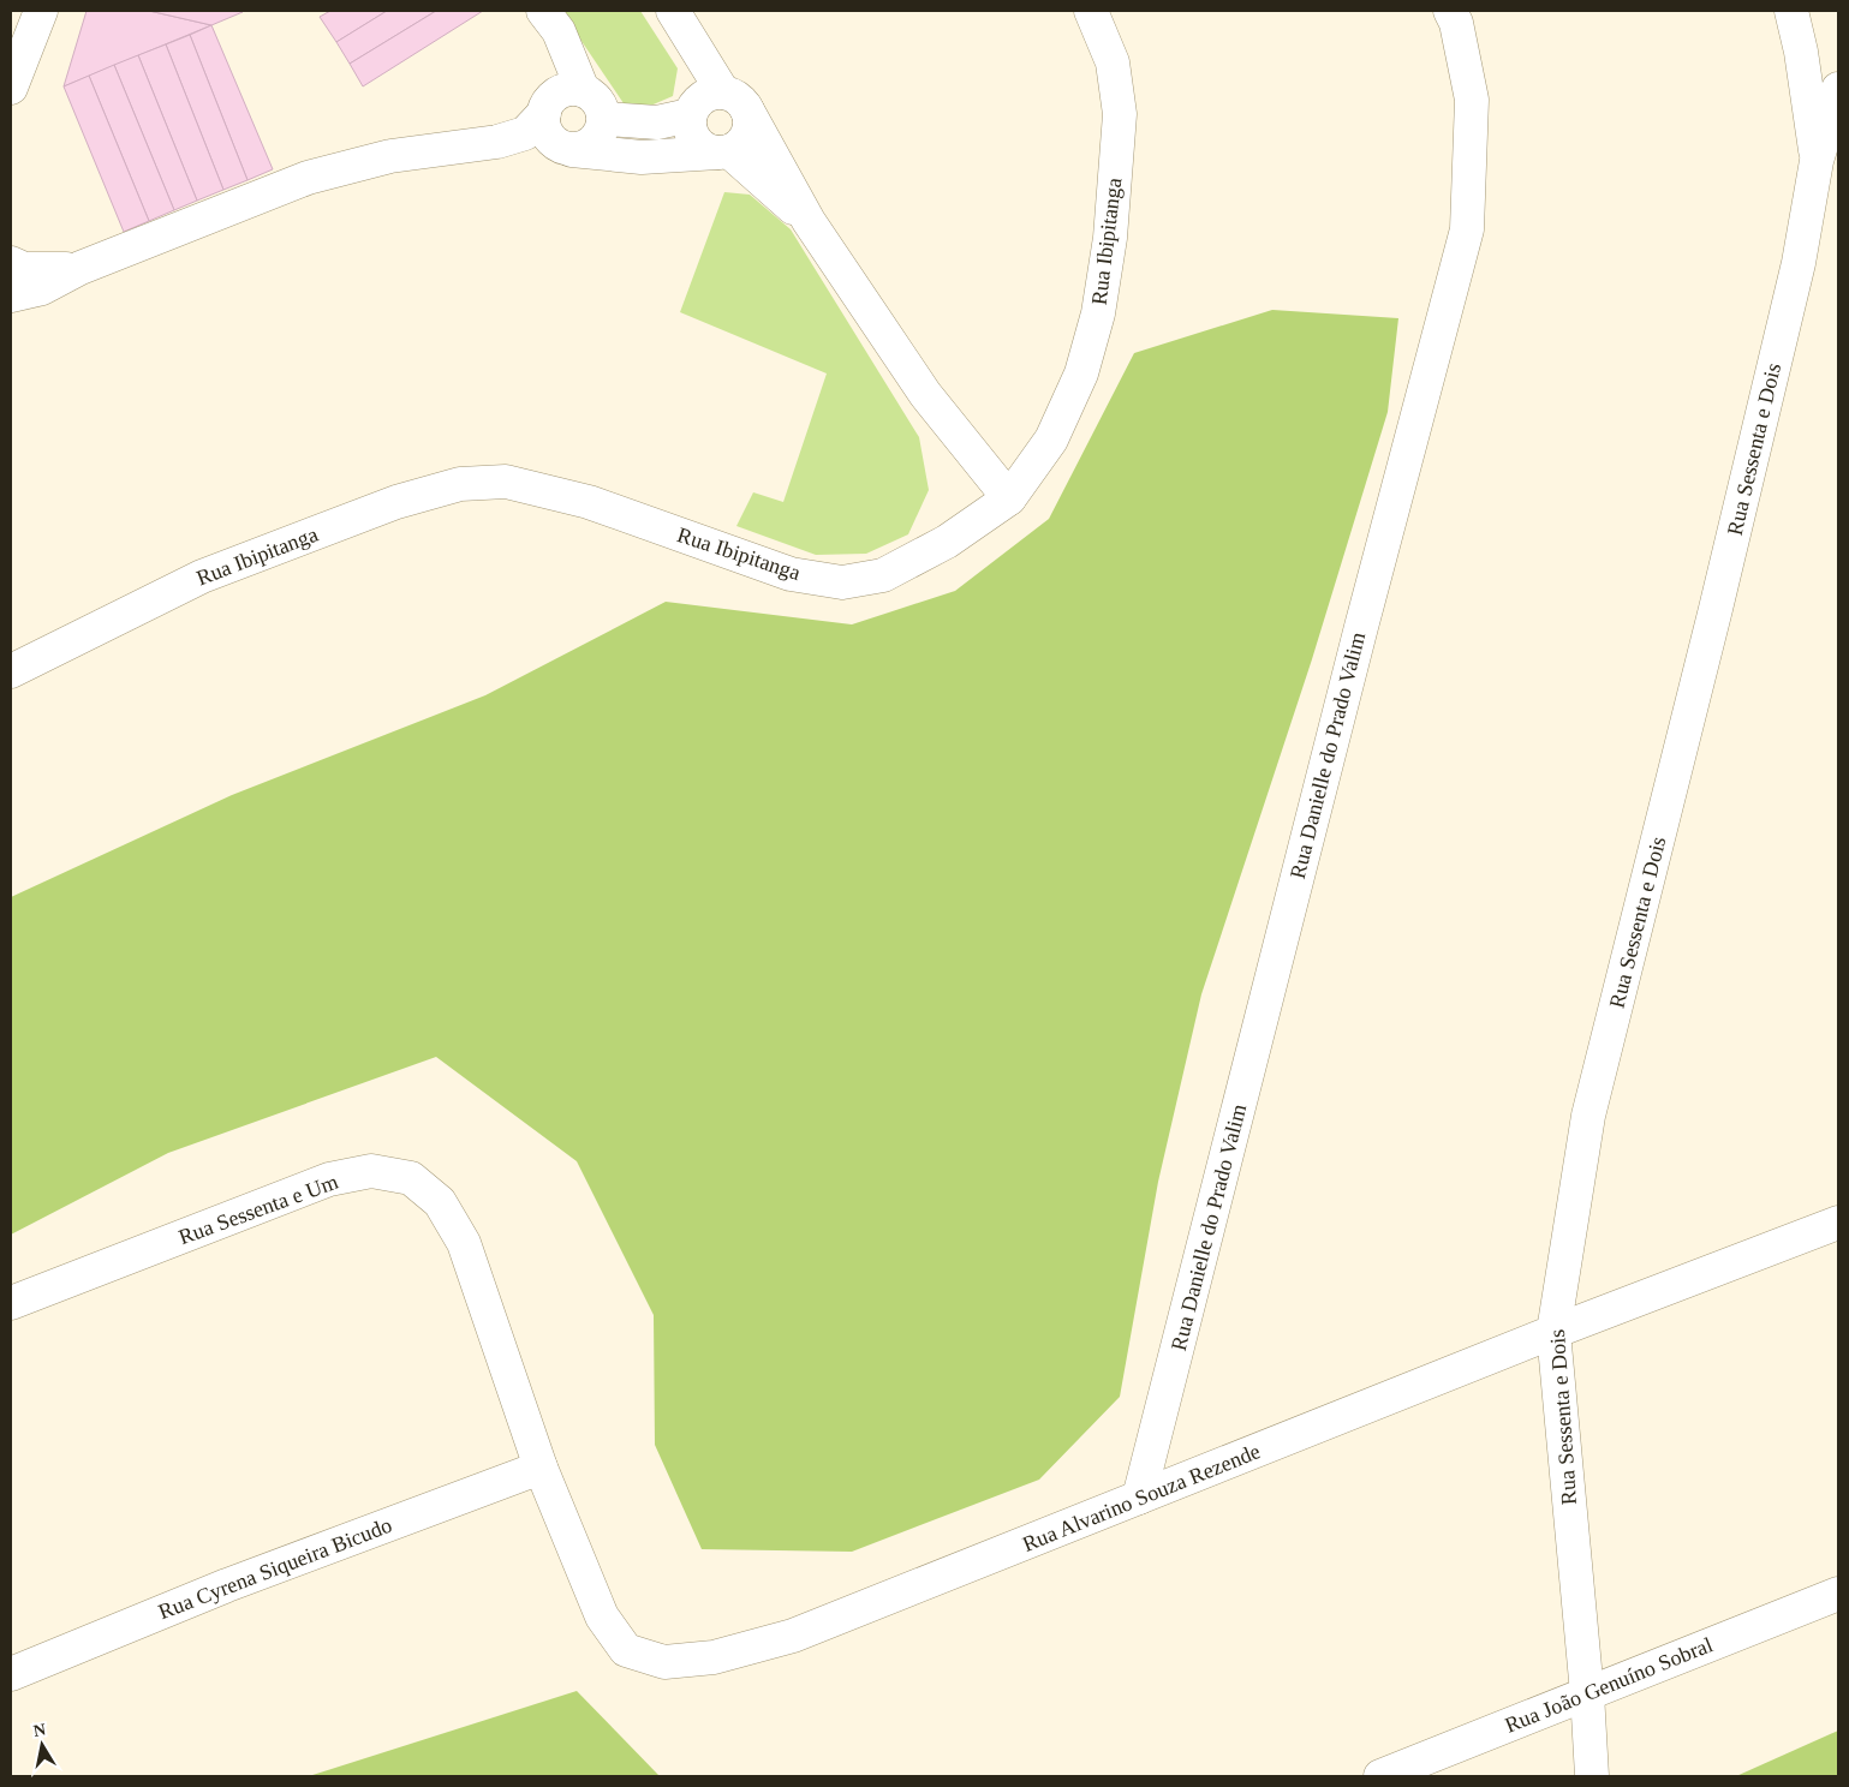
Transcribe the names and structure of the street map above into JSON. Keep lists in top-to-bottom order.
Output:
{
  "streets": {
    "street": [
      "Rua Ibipitanga",
      "Rua Sessenta e Dois",
      "Rua Danielle do Prado Valim",
      "Rua Sessenta e Um",
      "Rua Alvarino Souza Rezende",
      "Rua Cyrena Siqueira Bicudo",
      "Rua João Genuíno Sobral"
    ]
  },
  "crossings": [
    ["Rua Sessenta e Dois", "Rua Alvarino Souza Rezende"],
    ["Rua Sessenta e Dois", "Rua João Genuíno Sobral"],
    ["Rua Danielle do Prado Valim", "Rua Alvarino Souza Rezende"],
    ["Rua Sessenta e Um", "Rua Alvarino Souza Rezende"],
    ["Rua Sessenta e Um", "Rua Cyrena Siqueira Bicudo"],
    ["Rua Alvarino Souza Rezende", "Rua Cyrena Siqueira Bicudo"]
  ],
  "north": "top"
}
